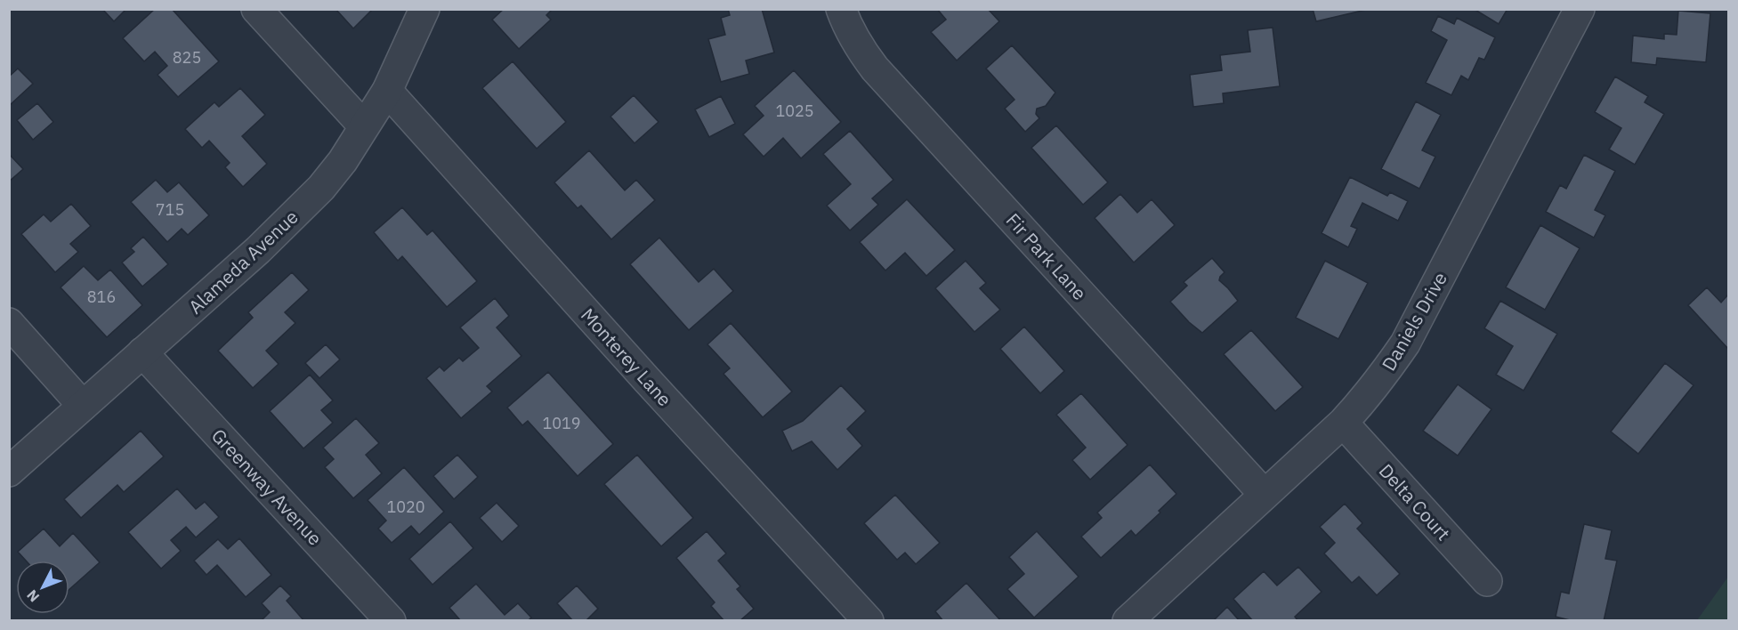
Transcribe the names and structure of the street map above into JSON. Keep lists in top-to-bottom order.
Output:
{
  "streets": {
    "street": [
      "Fir Park Lane",
      "Alameda Avenue",
      "Daniels Drive",
      "Monterey Lane",
      "Greenway Avenue",
      "Delta Court"
    ]
  },
  "crossings": [
    ["Fir Park Lane", "Daniels Drive"],
    ["Alameda Avenue", "Monterey Lane"],
    ["Alameda Avenue", "Greenway Avenue"],
    ["Daniels Drive", "Delta Court"]
  ],
  "house_numbers": [
    "825",
    "1025",
    "715",
    "816",
    "1019",
    "1020"
  ],
  "north": "bottom left"
}
